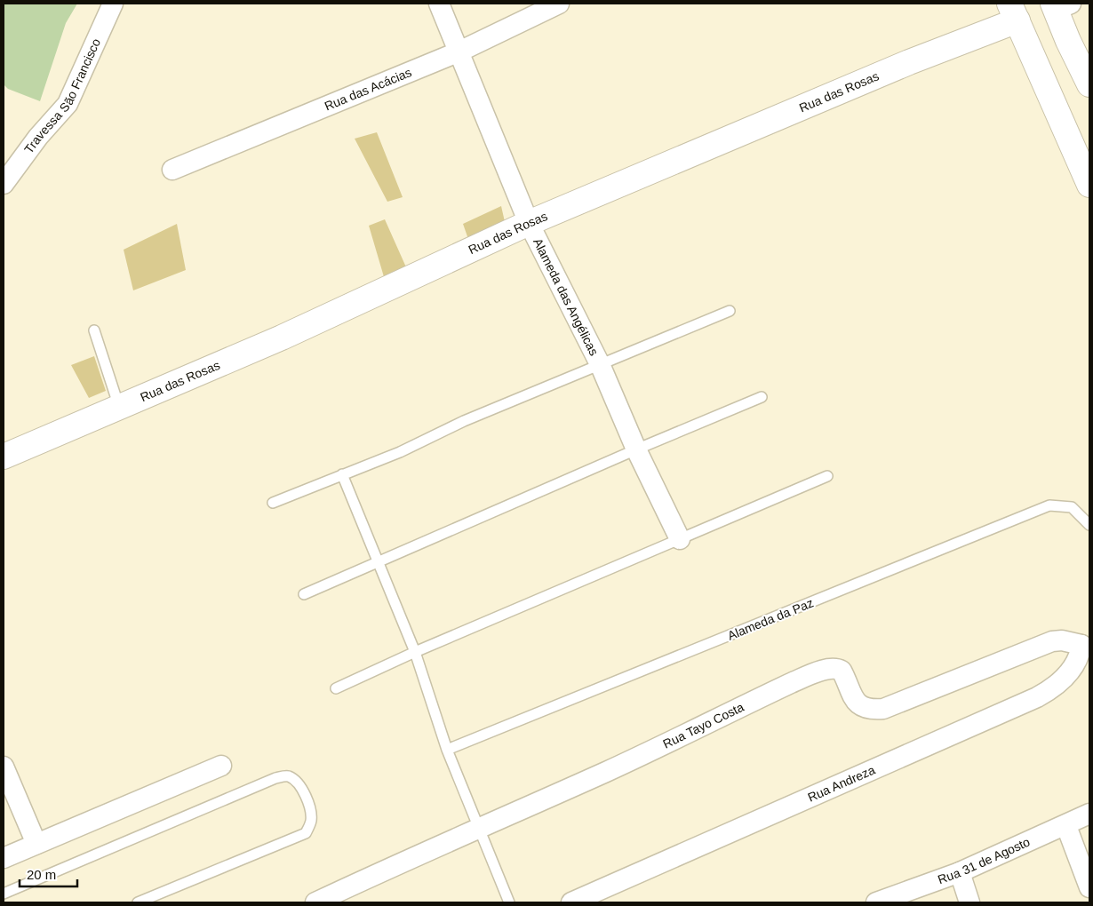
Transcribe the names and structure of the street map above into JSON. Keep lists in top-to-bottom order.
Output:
{
  "streets": {
    "street": [
      "Rua das Acácias",
      "Rua das Rosas",
      "Travessa São Francisco",
      "Alameda das Angélicas",
      "Rua Tayo Costa",
      "Rua Andreza",
      "Rua 31 de Agosto"
    ],
    "lane": ["Alameda da Paz"]
  },
  "crossings": [
    ["Rua das Acácias", "Alameda das Angélicas"],
    ["Rua das Rosas", "Alameda das Angélicas"],
    ["Rua Tayo Costa", "Rua Andreza"]
  ],
  "scale_bar": "20 m"
}
